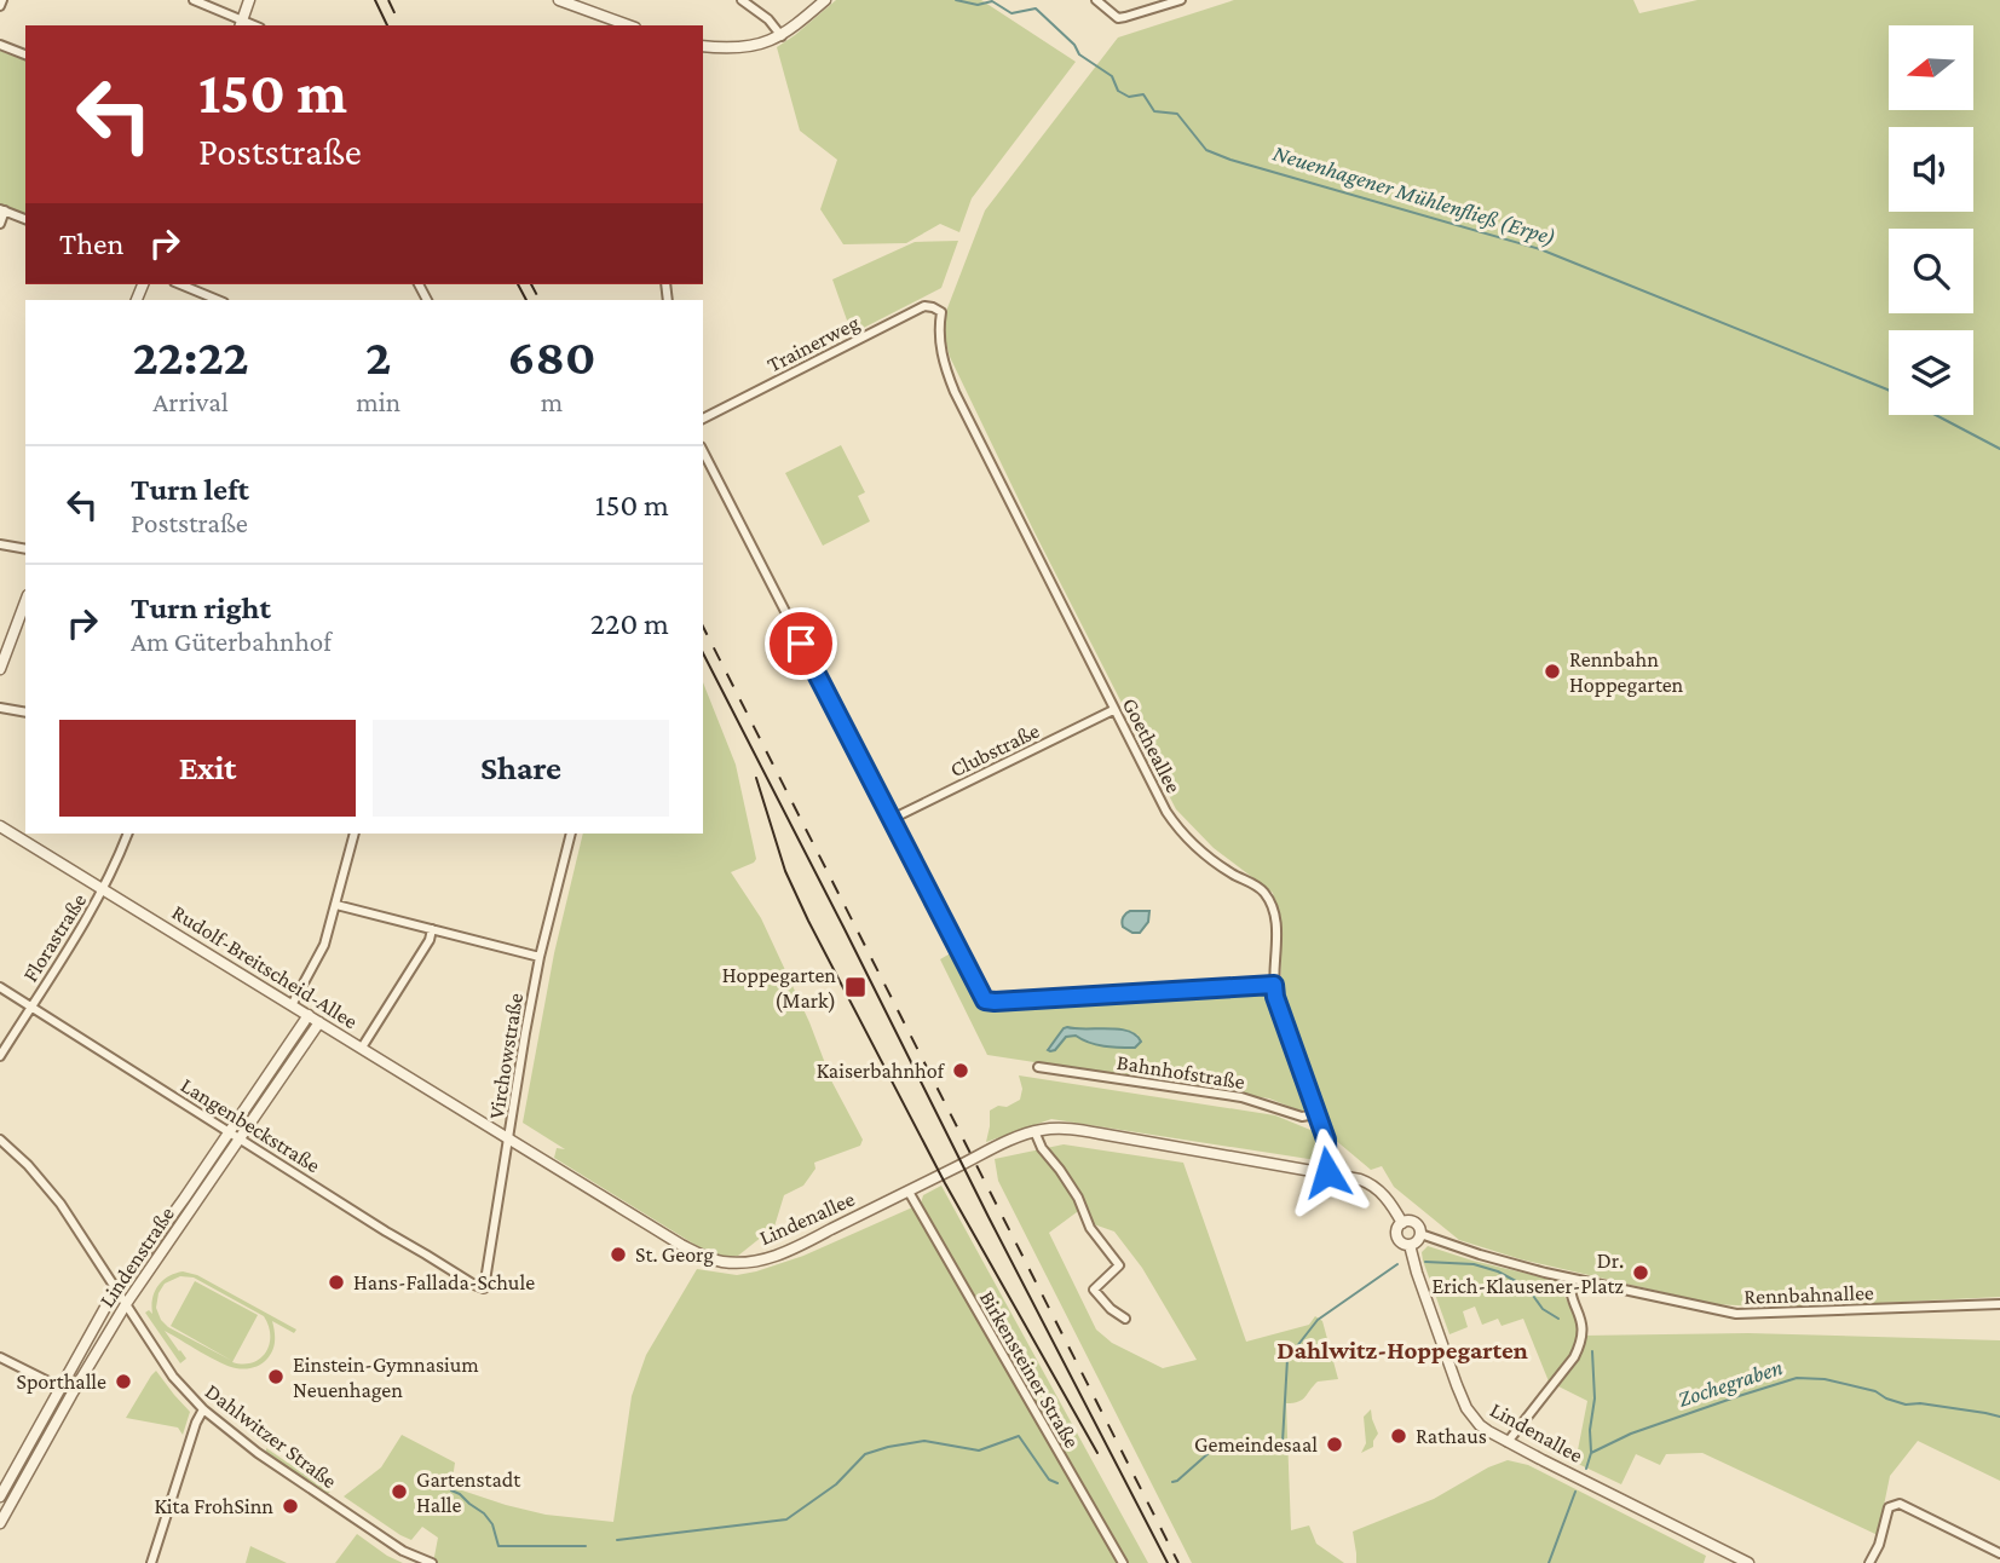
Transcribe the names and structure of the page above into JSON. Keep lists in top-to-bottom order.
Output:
{
  "streets": {
    "street": [
      "Trainerweg",
      "Goetheallee",
      "Clubstraße",
      "Florastraße",
      "Rudolf-Breitscheid-Allee",
      "Virchowstraße",
      "Bahnhofstraße",
      "Langenbeckstraße",
      "Lindenallee",
      "Lindenstraße",
      "Rennbahnallee",
      "Birkensteiner Straße",
      "Dahlwitzer Straße"
    ]
  },
  "crossings": [
    ["Trainerweg", "Goetheallee"],
    ["Goetheallee", "Clubstraße"],
    ["Goetheallee", "Bahnhofstraße"],
    ["Goetheallee", "Lindenallee"],
    ["Florastraße", "Rudolf-Breitscheid-Allee"],
    ["Florastraße", "Langenbeckstraße"],
    ["Rudolf-Breitscheid-Allee", "Virchowstraße"],
    ["Rudolf-Breitscheid-Allee", "Lindenallee"],
    ["Rudolf-Breitscheid-Allee", "Lindenstraße"],
    ["Virchowstraße", "Langenbeckstraße"],
    ["Virchowstraße", "Lindenallee"],
    ["Langenbeckstraße", "Lindenstraße"],
    ["Lindenallee", "Rennbahnallee"],
    ["Lindenallee", "Birkensteiner Straße"],
    ["Lindenstraße", "Dahlwitzer Straße"]
  ],
  "districts": ["Dahlwitz-Hoppegarten"],
  "water": ["Neuenhagener Mühlenfließ (Erpe)", "Zochegraben"],
  "places": {
    "other": [
      "Rennbahn Hoppegarten",
      "Kaiserbahnhof",
      "St. Georg",
      "Dr. Erich-Klausener-Platz",
      "Hans-Fallada-Schule",
      "Einstein-Gymnasium Neuenhagen",
      "Sporthalle",
      "Rathaus",
      "Gemeindesaal",
      "Gartenstadt Halle",
      "Kita FrohSinn"
    ],
    "transit": ["Hoppegarten (Mark)"]
  },
  "north": "left",
  "page": {
    "turn": ["150 m", "Poststraße"],
    "then": "Then",
    "eta": [
      "22:22",
      "Arrival",
      "2",
      "min",
      "680",
      "m"
    ],
    "list": [
      {
        "name": "Turn left",
        "note": "Poststraße",
        "value": "150 m"
      },
      {
        "name": "Turn right",
        "note": "Am Güterbahnhof",
        "value": "220 m"
      }
    ],
    "buttons": ["Exit", "Share"]
  }
}
